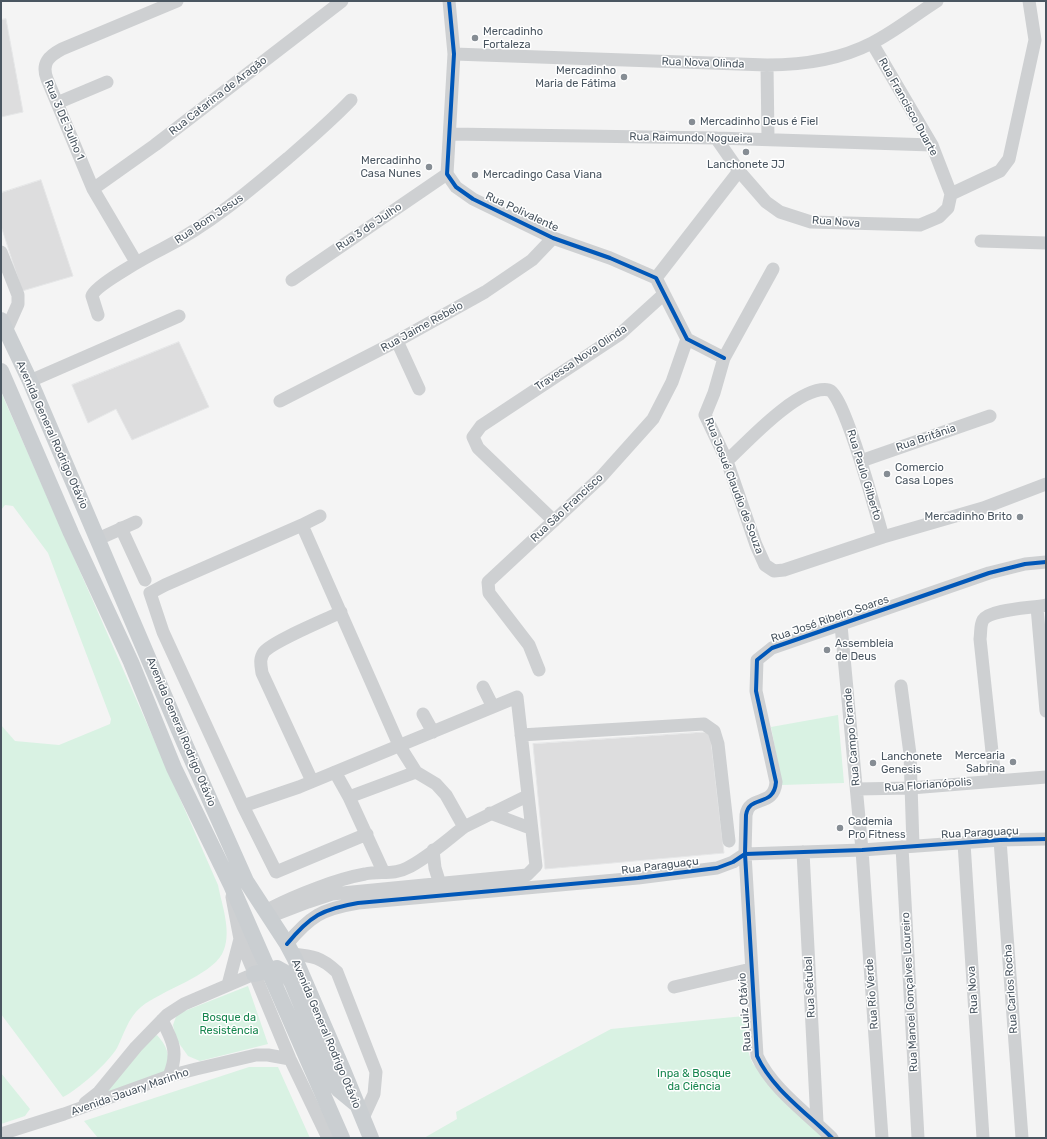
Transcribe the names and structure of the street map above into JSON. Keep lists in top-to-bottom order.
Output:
{
  "streets": {
    "main road": ["Avenida General Rodrigo Otávio"],
    "street": [
      "Rua Nova Olinda",
      "Rua Catarina de Aragão",
      "Rua Francisco Duarte",
      "Rua 3 DE Julho 1",
      "Rua Raimundo Nogueira",
      "Rua Polivalente",
      "Rua Bom Jesus",
      "Rua Nova",
      "Rua 3 de Julho",
      "Rua Jaime Rebelo",
      "Travessa Nova Olinda",
      "Rua Britânia",
      "Rua Paulo Gilberto",
      "Rua Josué Claudio de Souza",
      "Rua São Francisco",
      "Rua José Ribeiro Soares",
      "Rua Campo Grande",
      "Rua Florianópolis",
      "Rua Paraguaçu",
      "Rua Setubal",
      "Rua Carlos Rocha",
      "Rua Manoel Gonçalves Loureiro",
      "Rua Río Verde",
      "Rua Luiz Otávio",
      "Avenida Jauary Marinho"
    ]
  },
  "crossings": [
    ["Rua Nova Olinda", "Rua Francisco Duarte"],
    ["Rua Catarina de Aragão", "Rua 3 DE Julho 1"],
    ["Rua Francisco Duarte", "Rua Raimundo Nogueira"],
    ["Rua Francisco Duarte", "Rua Nova"],
    ["Rua 3 DE Julho 1", "Rua Bom Jesus"],
    ["Rua Raimundo Nogueira", "Rua Nova"],
    ["Rua Polivalente", "Rua 3 de Julho"],
    ["Rua Polivalente", "Rua Jaime Rebelo"],
    ["Rua Nova", "Rua Paraguaçu"],
    ["Travessa Nova Olinda", "Rua São Francisco"],
    ["Avenida General Rodrigo Otávio", "Rua Paraguaçu"],
    ["Avenida General Rodrigo Otávio", "Avenida Jauary Marinho"],
    ["Rua Britânia", "Rua Paulo Gilberto"],
    ["Rua Paulo Gilberto", "Rua Josué Claudio de Souza"],
    ["Rua José Ribeiro Soares", "Rua Campo Grande"],
    ["Rua José Ribeiro Soares", "Rua Paraguaçu"],
    ["Rua José Ribeiro Soares", "Rua Luiz Otávio"],
    ["Rua Campo Grande", "Rua Florianópolis"],
    ["Rua Campo Grande", "Rua Paraguaçu"],
    ["Rua Campo Grande", "Rua Río Verde"],
    ["Rua Florianópolis", "Rua Manoel Gonçalves Loureiro"],
    ["Rua Paraguaçu", "Rua Setubal"],
    ["Rua Paraguaçu", "Rua Carlos Rocha"],
    ["Rua Paraguaçu", "Rua Manoel Gonçalves Loureiro"],
    ["Rua Paraguaçu", "Rua Río Verde"],
    ["Rua Paraguaçu", "Rua Luiz Otávio"],
    ["Rua Setubal", "Rua Luiz Otávio"]
  ],
  "parks": ["Bosque da Resistência", "Inpa & Bosque da Ciência"],
  "places": [
    "Mercadinho Fortaleza",
    "Mercadinho Maria de Fátima",
    "Mercadinho Deus é Fiel",
    "Lanchonete JJ",
    "Mercadinho Casa Nunes",
    "Mercadingo Casa Viana",
    "Comercio Casa Lopes",
    "Mercadinho Brito",
    "Assembleia de Deus",
    "Mercearia Sabrina",
    "Lanchonete Genesis",
    "Cademia Pro Fitness"
  ]
}
